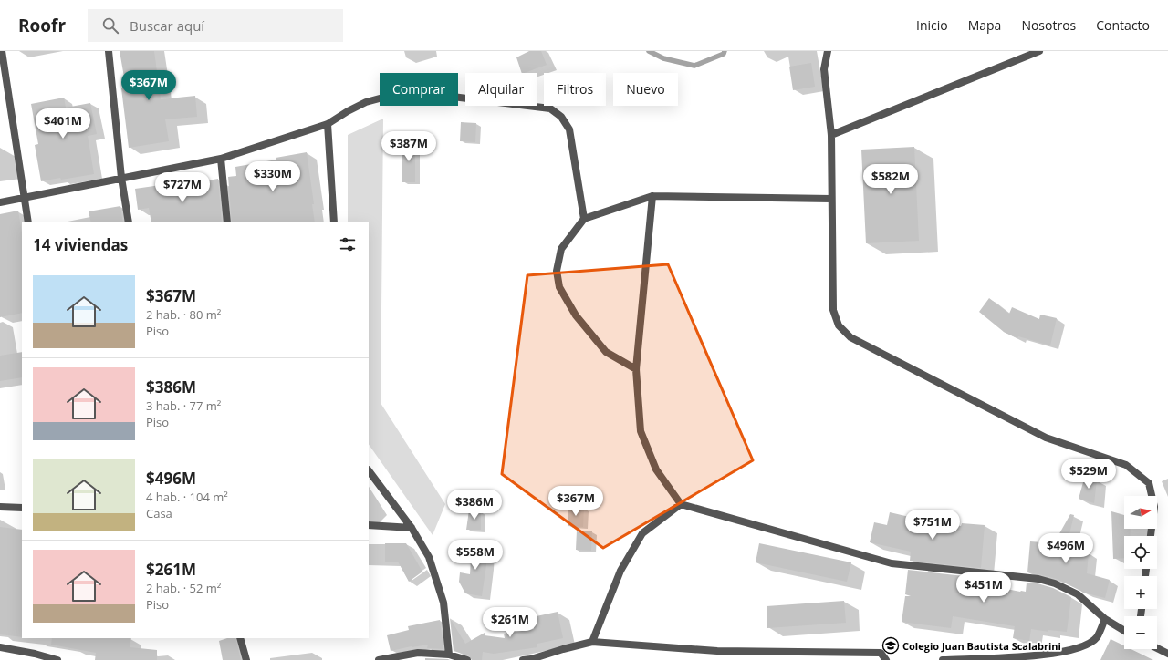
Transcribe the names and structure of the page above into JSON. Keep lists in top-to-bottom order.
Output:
{
  "places": {
    "school or university": ["Colegio Juan Bautista Scalabrini"]
  },
  "north": "right",
  "page": {
    "header": "Roofr",
    "search": "Buscar aquí",
    "nav": [
      "Inicio",
      "Mapa",
      "Nosotros",
      "Contacto"
    ],
    "price": [
      "$367M",
      "$401M",
      "$387M",
      "$330M",
      "$582M",
      "$727M",
      "$529M",
      "$367M",
      "$386M",
      "$751M",
      "$496M",
      "$558M",
      "$451M",
      "$261M"
    ],
    "chip": [
      "Comprar",
      "Alquilar",
      "Filtros",
      "Nuevo"
    ],
    "heading": "14 viviendas",
    "list": [
      {
        "name": "$367M",
        "note": "2 hab. · 80 m² · Piso"
      },
      {
        "name": "$386M",
        "note": "3 hab. · 77 m² · Piso"
      },
      {
        "name": "$496M",
        "note": "4 hab. · 104 m² · Casa"
      },
      {
        "name": "$261M",
        "note": "2 hab. · 52 m² · Piso"
      }
    ],
    "map_buttons": ["+", "−"]
  }
}
